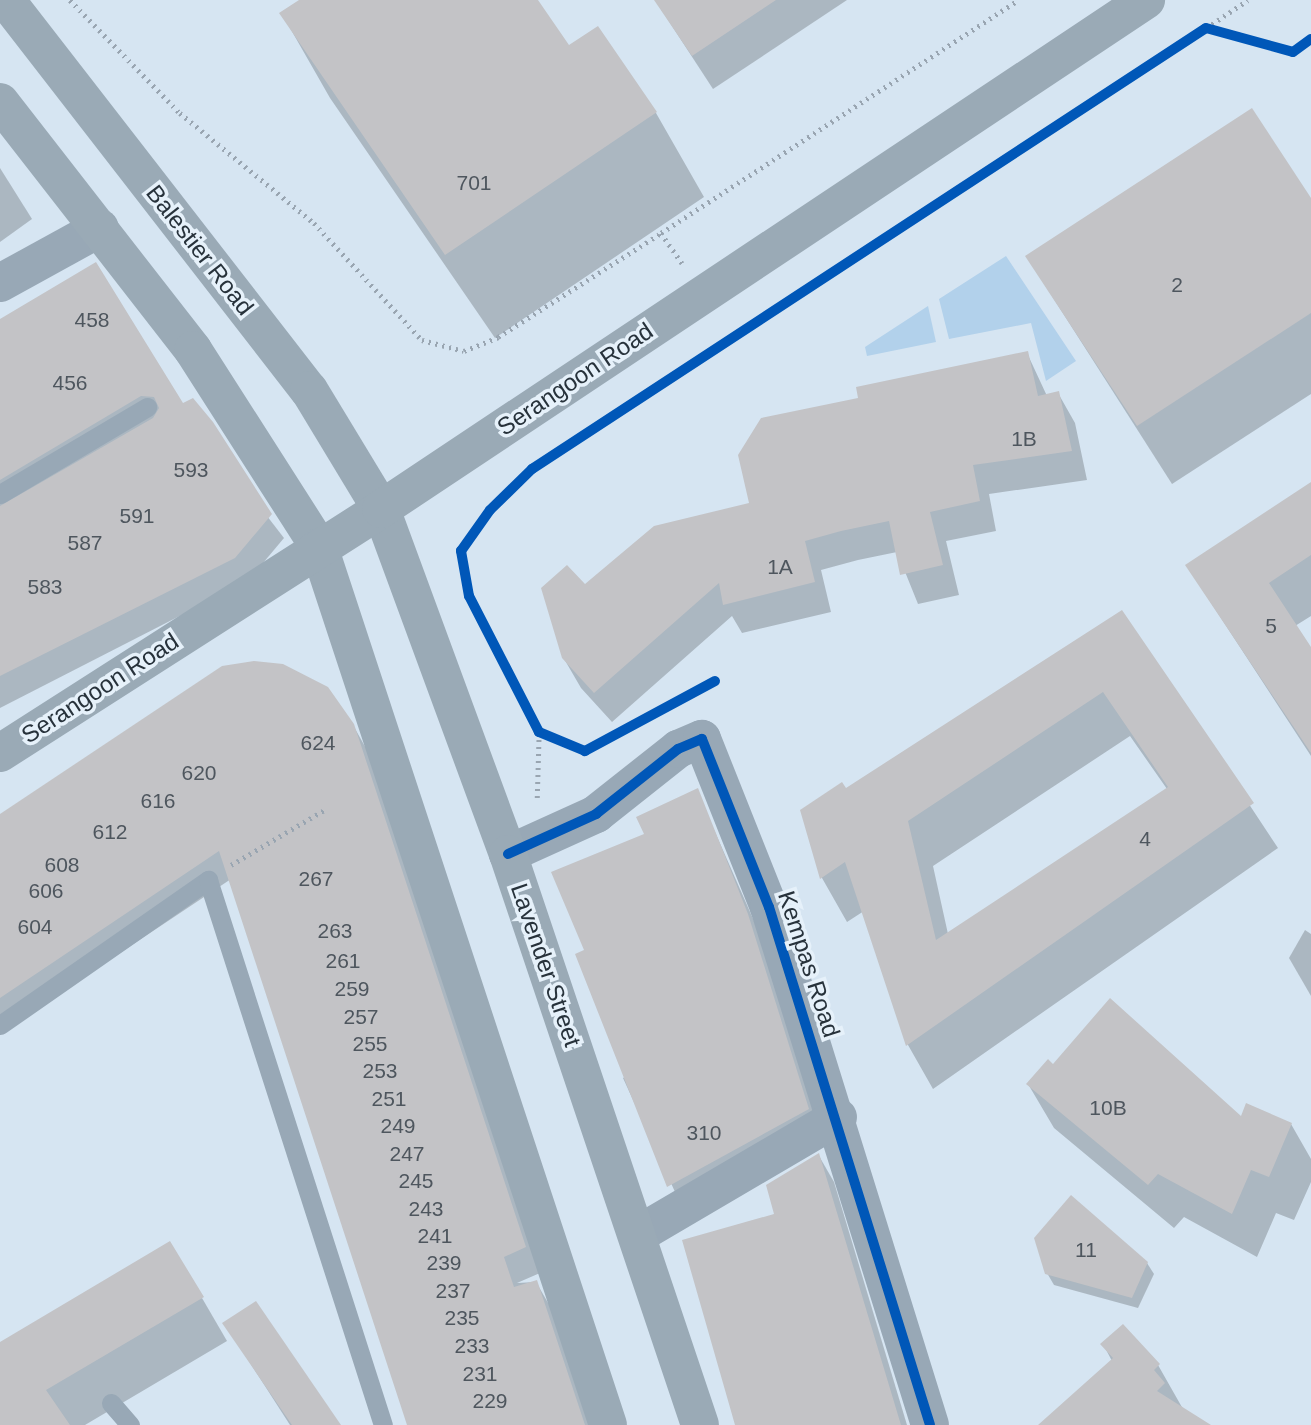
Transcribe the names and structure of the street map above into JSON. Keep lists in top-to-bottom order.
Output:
{
  "streets": {
    "main road": ["Balestier Road", "Serangoon Road", "Lavender Street"],
    "street": ["Kempas Road"]
  },
  "crossings": [
    ["Balestier Road", "Serangoon Road"],
    ["Balestier Road", "Lavender Street"],
    ["Serangoon Road", "Lavender Street"],
    ["Kempas Road", "Lavender Street"]
  ],
  "house_numbers": [
    "701",
    "2",
    "458",
    "456",
    "1B",
    "593",
    "591",
    "587",
    "1A",
    "583",
    "5",
    "624",
    "620",
    "616",
    "612",
    "4",
    "608",
    "267",
    "606",
    "604",
    "263",
    "261",
    "259",
    "257",
    "255",
    "253",
    "251",
    "10B",
    "249",
    "310",
    "247",
    "245",
    "243",
    "241",
    "11",
    "239",
    "237",
    "235",
    "233",
    "231",
    "229"
  ]
}
